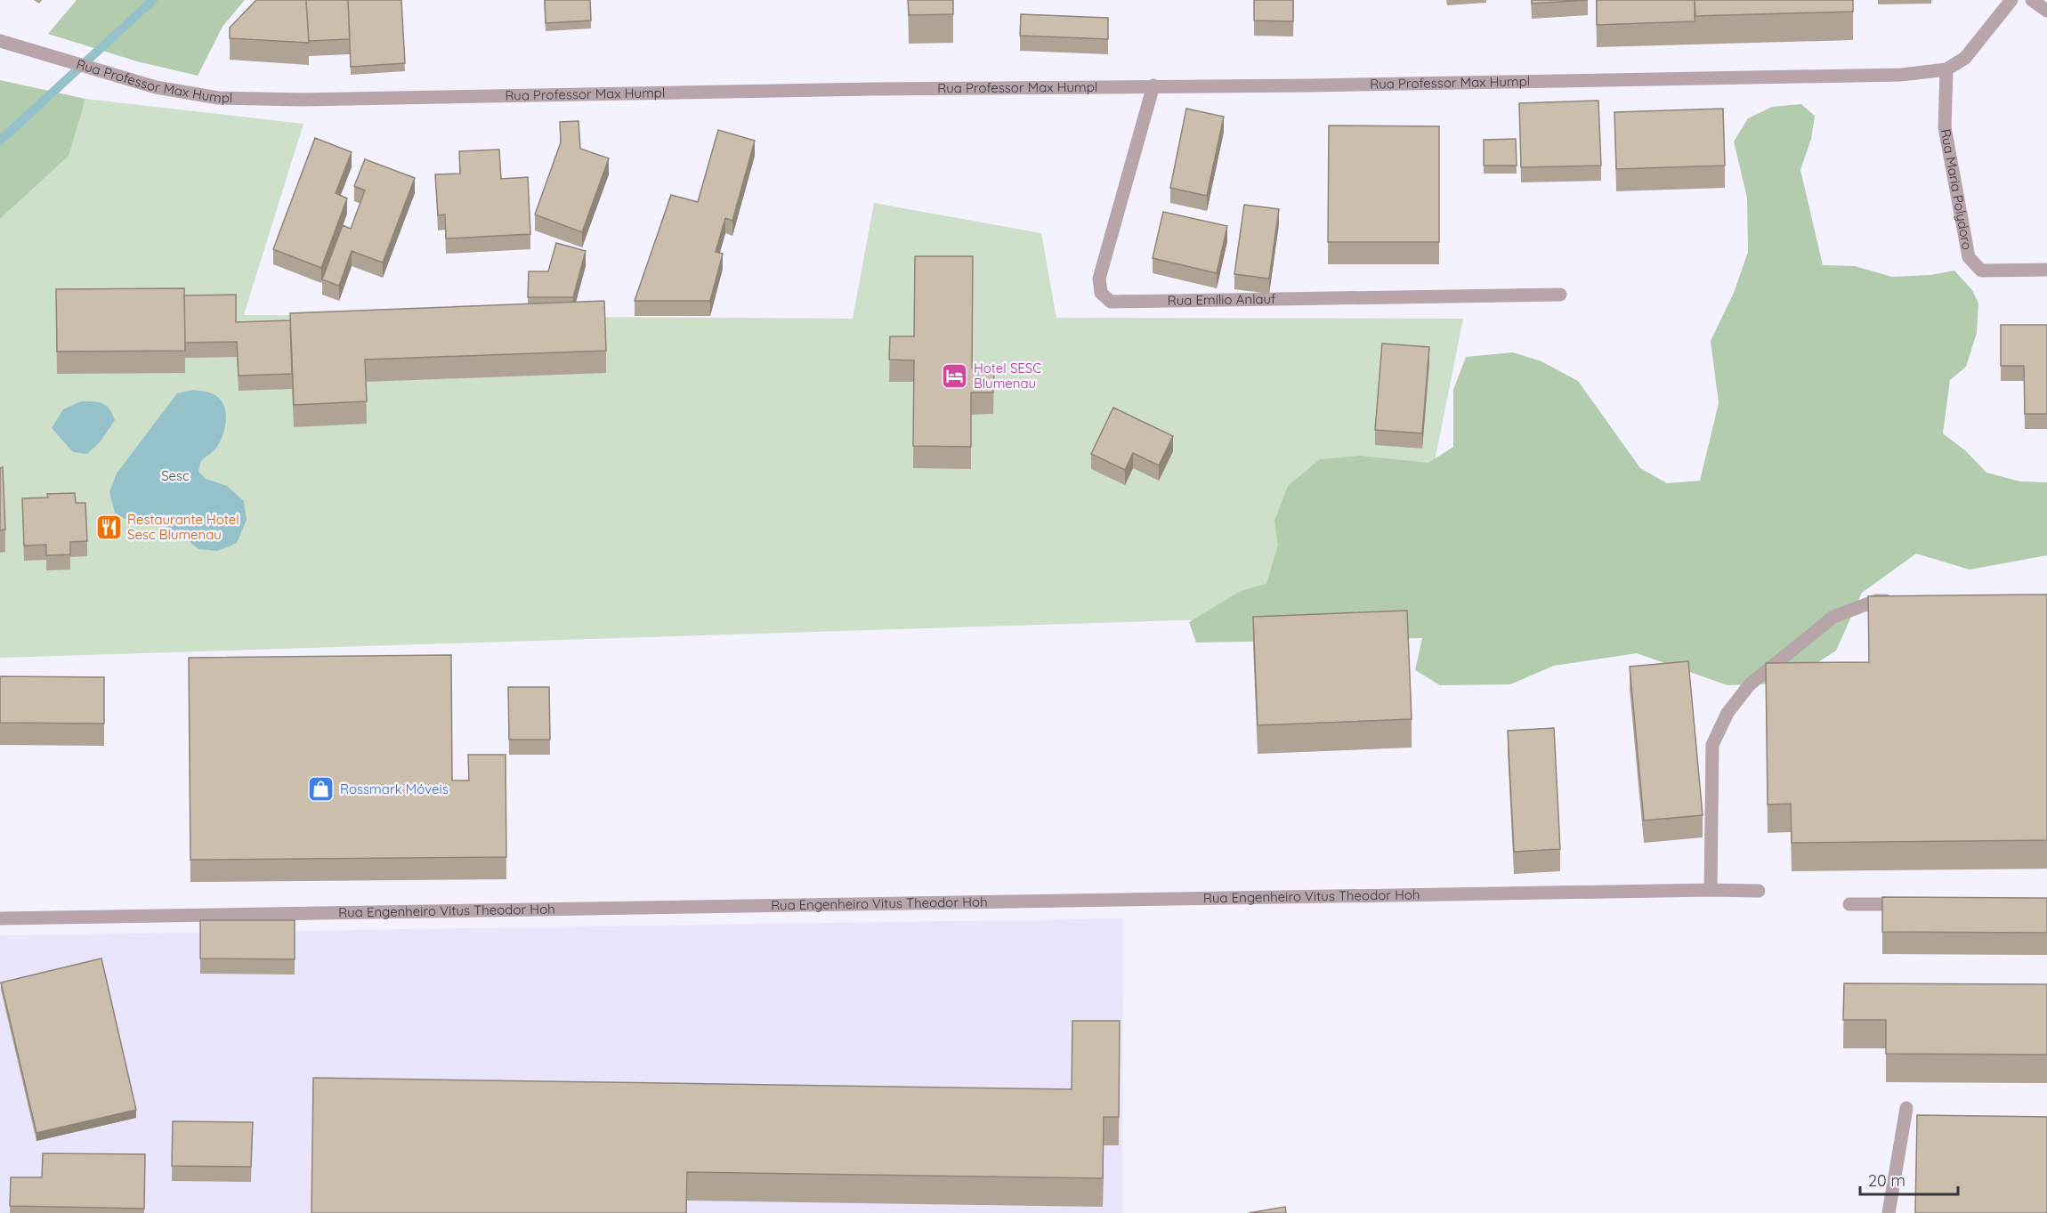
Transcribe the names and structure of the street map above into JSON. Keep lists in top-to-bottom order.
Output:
{
  "streets": {
    "street": [
      "Rua Professor Max Humpl",
      "Rua Maria Polydoro",
      "Rua Emílio Anlauf",
      "Rua Engenheiro Vitus Theodor Hoh"
    ]
  },
  "crossings": [
    ["Rua Professor Max Humpl", "Rua Maria Polydoro"],
    ["Rua Professor Max Humpl", "Rua Emílio Anlauf"]
  ],
  "parks": ["Sesc"],
  "places": {
    "hotel": ["Hotel SESC Blumenau"],
    "restaurant": ["Restaurante Hotel Sesc Blumenau"],
    "shop": ["Rossmark Móveis"]
  },
  "scale_bar": "20 m"
}
